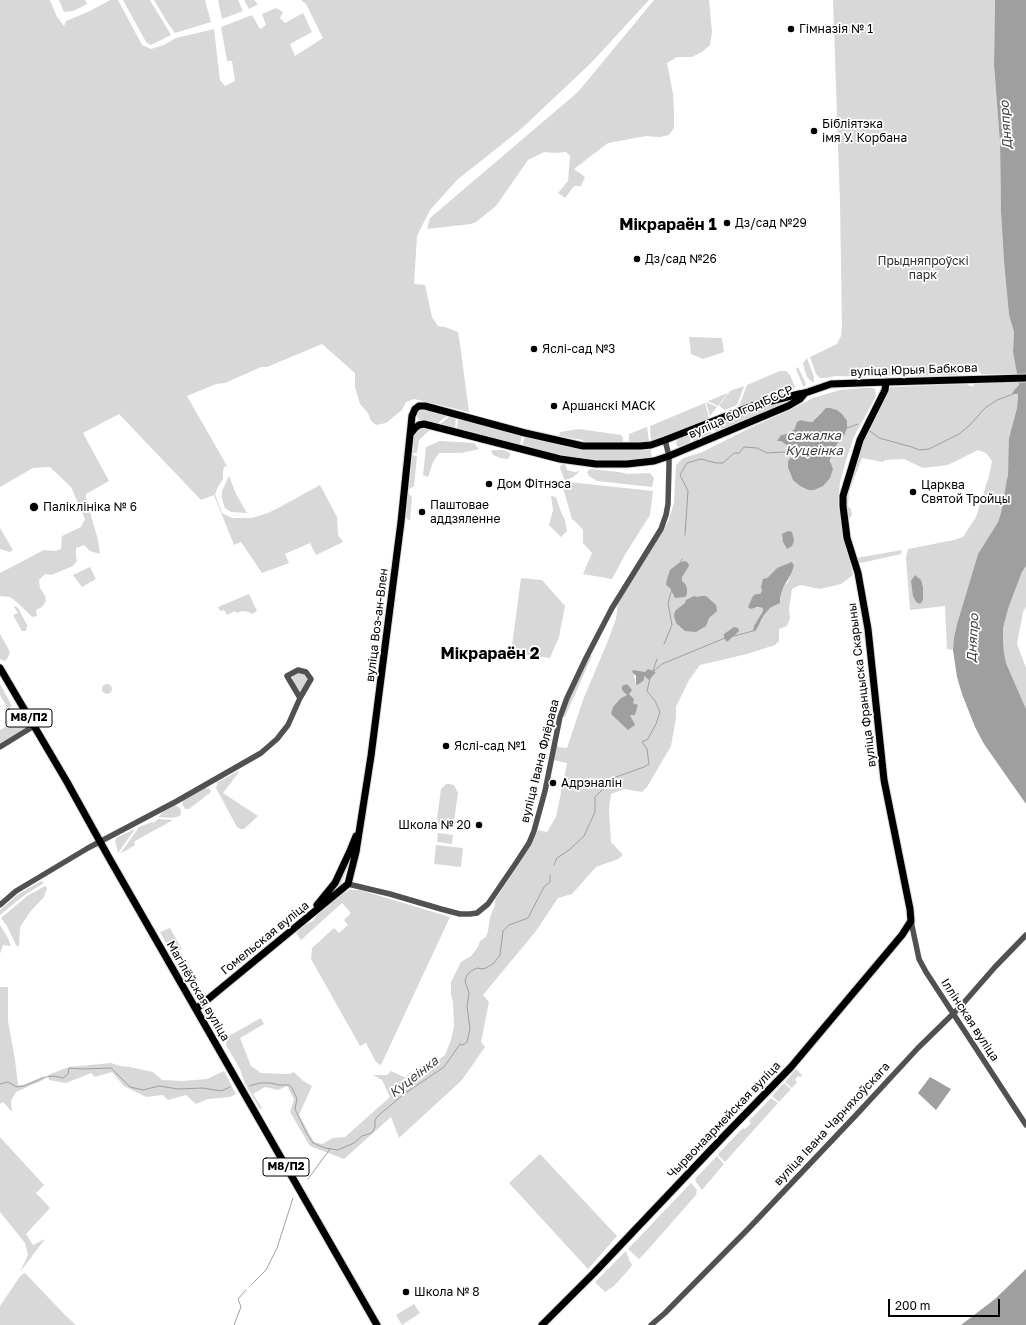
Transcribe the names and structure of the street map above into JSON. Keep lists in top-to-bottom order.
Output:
{
  "streets": {
    "main road": [
      "вуліца Юрыя Бабкова",
      "вуліца 60 год БССР",
      "вуліца Воз-ан-Влен",
      "вуліца Францыска Скарыны",
      "М8/П2",
      "Гомельская вуліца",
      "Магілёўская вуліца",
      "Чырвонаармейская вуліца"
    ],
    "street": ["вуліца Івана Флёрава", "Іллінская вуліца", "вуліца Івана Чарняхоўскага"]
  },
  "crossings": [
    ["вуліца Юрыя Бабкова", "вуліца 60 год БССР"],
    ["вуліца Юрыя Бабкова", "вуліца Францыска Скарыны"],
    ["вуліца 60 год БССР", "вуліца Воз-ан-Влен"],
    ["вуліца 60 год БССР", "вуліца Івана Флёрава"],
    ["вуліца Воз-ан-Влен", "вуліца Івана Флёрава"],
    ["вуліца Воз-ан-Влен", "Гомельская вуліца"],
    ["вуліца Францыска Скарыны", "Іллінская вуліца"],
    ["вуліца Францыска Скарыны", "Чырвонаармейская вуліца"],
    ["вуліца Івана Флёрава", "Гомельская вуліца"],
    ["Гомельская вуліца", "Магілёўская вуліца"],
    ["Іллінская вуліца", "Чырвонаармейская вуліца"],
    ["Іллінская вуліца", "вуліца Івана Чарняхоўскага"]
  ],
  "districts": ["Мікрараён 1", "Мікрараён 2"],
  "water": ["Дняпро", "сажалка Куцеінка", "Куцеінка"],
  "parks": ["Прыдняпроўскі парк"],
  "places": [
    "Гімназія № 1",
    "Бібліятэка імя У. Корбана",
    "Дз/сад №29",
    "Дз/сад №26",
    "Яслі-сад №3",
    "Аршанскі МАСК",
    "Дом Фітнэса",
    "Царква Святой Тройцы",
    "Паліклініка № 6",
    "Паштовае аддзяленне",
    "Яслі-сад №1",
    "Адрэналін",
    "Школа № 20",
    "Школа № 8"
  ],
  "scale_bar": "200 m"
}
